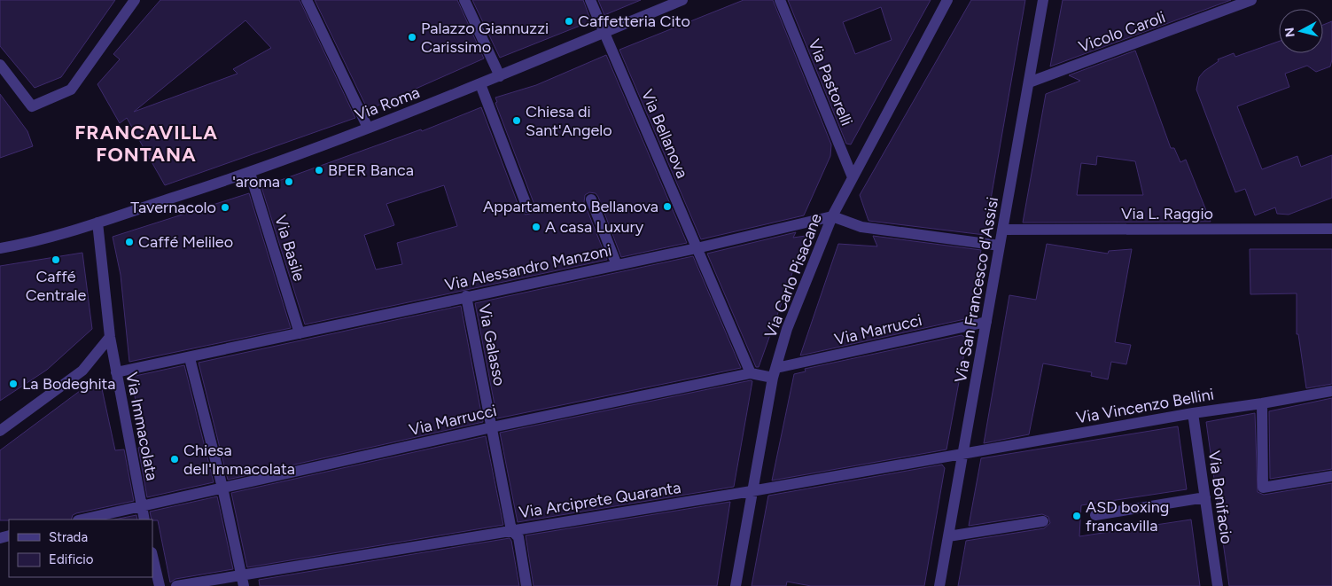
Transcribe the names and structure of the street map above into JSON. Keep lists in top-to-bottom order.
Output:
{
  "streets": {
    "street": [
      "Vicolo Caroli",
      "Via Pastorelli",
      "Via Roma",
      "Via Bellanova",
      "Via L. Raggio",
      "Via Basile",
      "Via Alessandro Manzoni",
      "Via Carlo Pisacane",
      "Via San Francesco d'Assisi",
      "Via Marrucci",
      "Via Galasso",
      "Via Vincenzo Bellini",
      "Via Immacolata",
      "Via Bonifacio",
      "Via Arciprete Quaranta"
    ]
  },
  "crossings": [
    ["Vicolo Caroli", "Via San Francesco d'Assisi"],
    ["Via Pastorelli", "Via Carlo Pisacane"],
    ["Via Roma", "Via Bellanova"],
    ["Via Roma", "Via Basile"],
    ["Via Roma", "Via Immacolata"],
    ["Via Bellanova", "Via Alessandro Manzoni"],
    ["Via Bellanova", "Via Marrucci"],
    ["Via L. Raggio", "Via San Francesco d'Assisi"],
    ["Via Basile", "Via Alessandro Manzoni"],
    ["Via Alessandro Manzoni", "Via Carlo Pisacane"],
    ["Via Alessandro Manzoni", "Via Galasso"],
    ["Via Alessandro Manzoni", "Via Immacolata"],
    ["Via Carlo Pisacane", "Via Marrucci"],
    ["Via Carlo Pisacane", "Via Arciprete Quaranta"],
    ["Via San Francesco d'Assisi", "Via Marrucci"],
    ["Via San Francesco d'Assisi", "Via Vincenzo Bellini"],
    ["Via San Francesco d'Assisi", "Via Arciprete Quaranta"],
    ["Via Marrucci", "Via Galasso"],
    ["Via Marrucci", "Via Immacolata"],
    ["Via Galasso", "Via Arciprete Quaranta"],
    ["Via Vincenzo Bellini", "Via Bonifacio"],
    ["Via Vincenzo Bellini", "Via Arciprete Quaranta"]
  ],
  "districts": ["FRANCAVILLA FONTANA"],
  "places": [
    "Caffetteria Cito",
    "Palazzo Giannuzzi Carissimo",
    "Chiesa di Sant'Angelo",
    "BPER Banca",
    "'aroma",
    "Appartamento Bellanova",
    "Tavernacolo",
    "A casa Luxury",
    "Caffé Melileo",
    "Caffé Centrale",
    "La Bodeghita",
    "Chiesa dell'Immacolata",
    "ASD boxing francavilla"
  ],
  "legend": ["Strada", "Edificio"],
  "north": "left"
}
